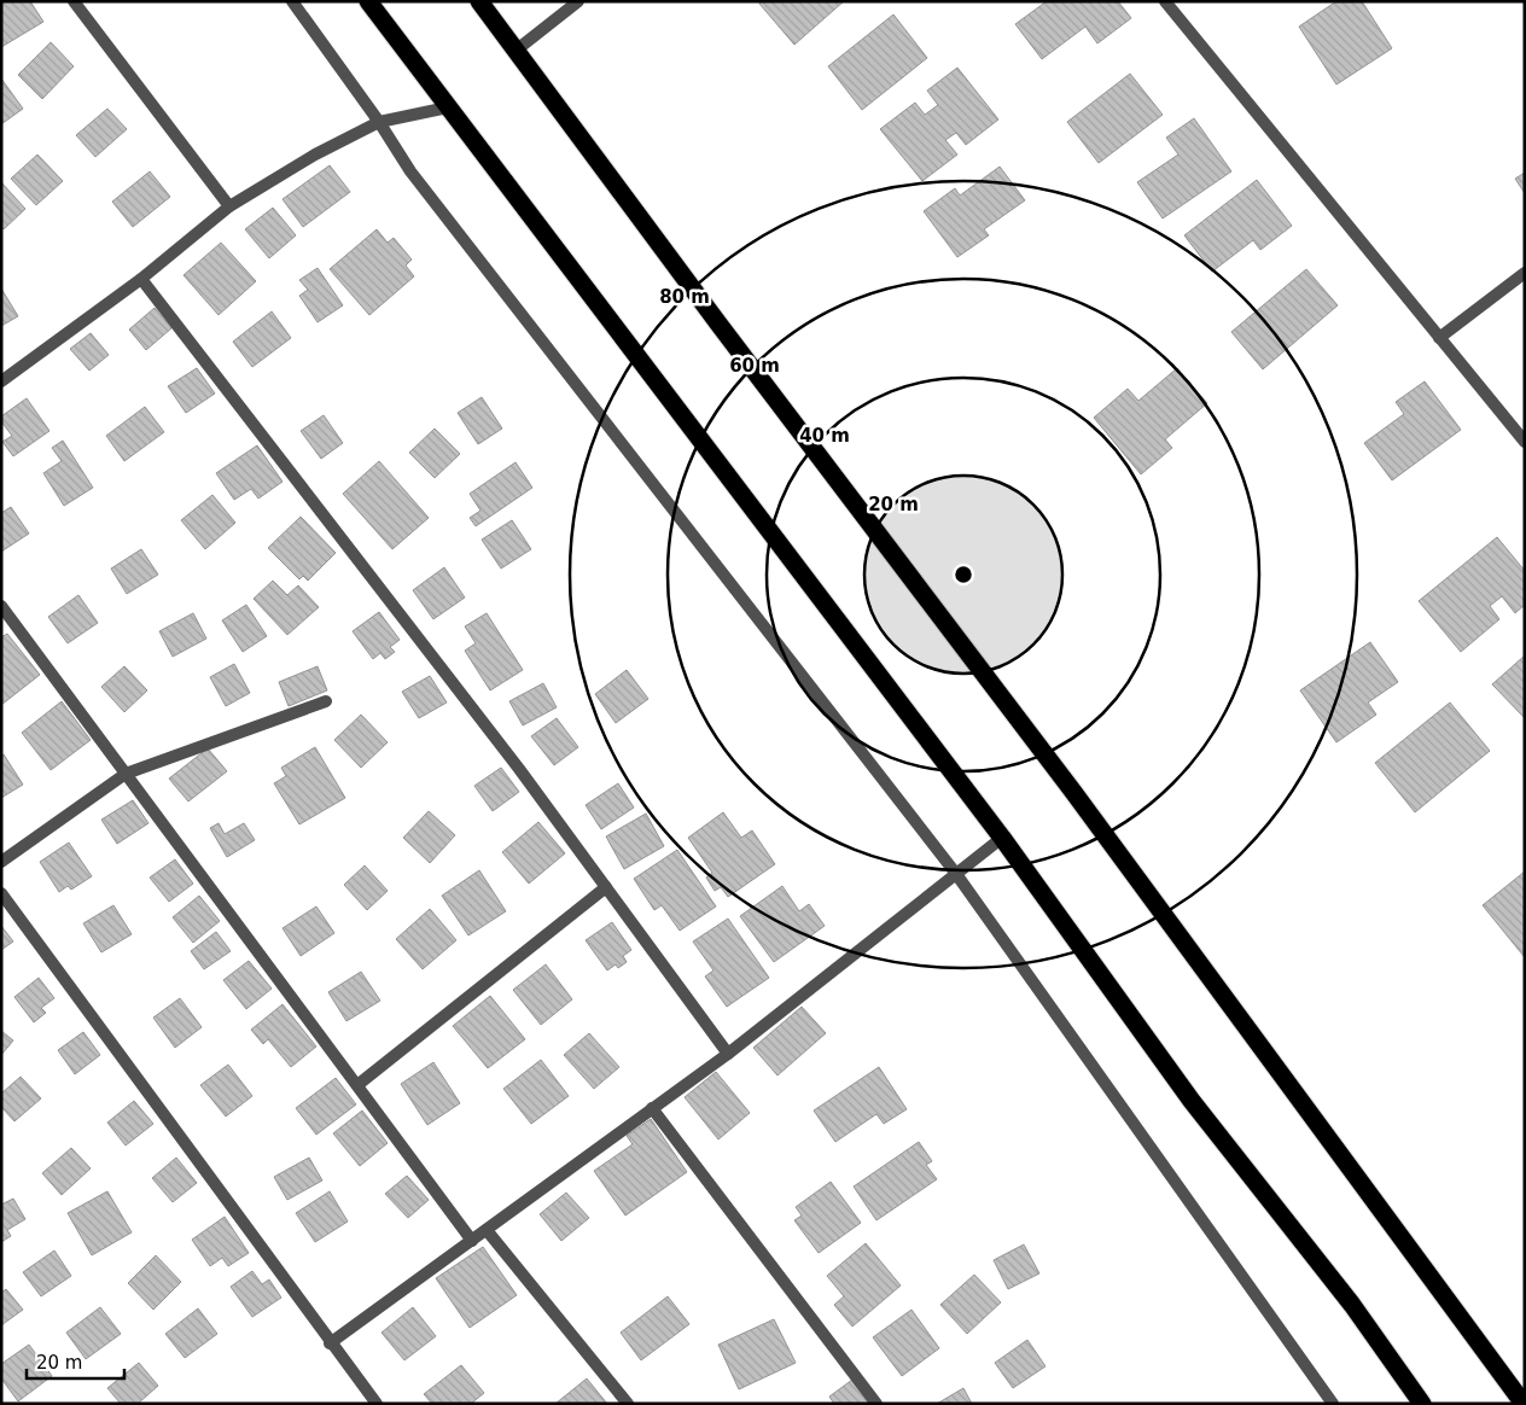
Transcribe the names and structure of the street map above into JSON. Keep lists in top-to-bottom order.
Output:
{
  "scale_bar": "20 m",
  "rings": [
    "80 m",
    "60 m",
    "40 m",
    "20 m"
  ]
}
